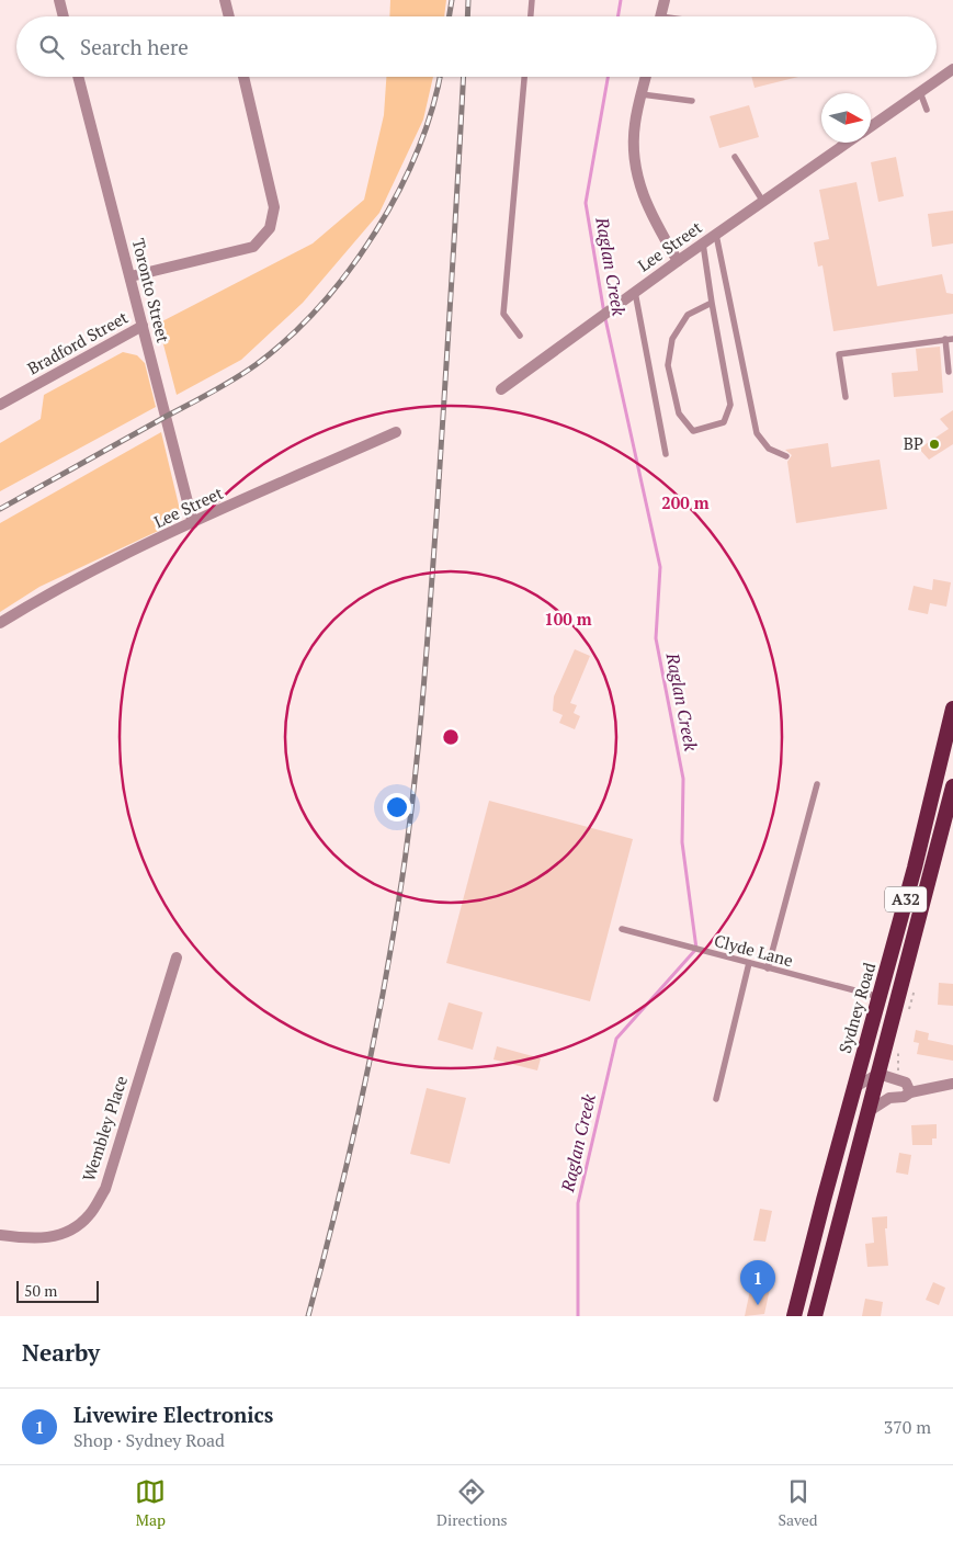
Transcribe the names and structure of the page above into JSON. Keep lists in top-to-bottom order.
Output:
{
  "streets": {
    "highway": ["A32", "Sydney Road"],
    "street": [
      "Lee Street",
      "Toronto Street",
      "Bradford Street",
      "Wembley Place"
    ],
    "lane": ["Clyde Lane"]
  },
  "crossings": [
    ["Lee Street", "Toronto Street"],
    ["Toronto Street", "Bradford Street"],
    ["Clyde Lane", "Sydney Road"]
  ],
  "water": ["Raglan Creek"],
  "places": ["BP"],
  "scale_bar": "50 m",
  "north": "right",
  "page": {
    "search": "Search here",
    "pins": "1",
    "scale": "50 m",
    "heading": "Nearby",
    "list": [
      {
        "mark": "1",
        "name": "Livewire Electronics",
        "note": "Shop · Sydney Road",
        "value": "370 m"
      }
    ],
    "nav": ["Map", "Directions", "Saved"]
  },
  "rings": ["200 m", "100 m"]
}
